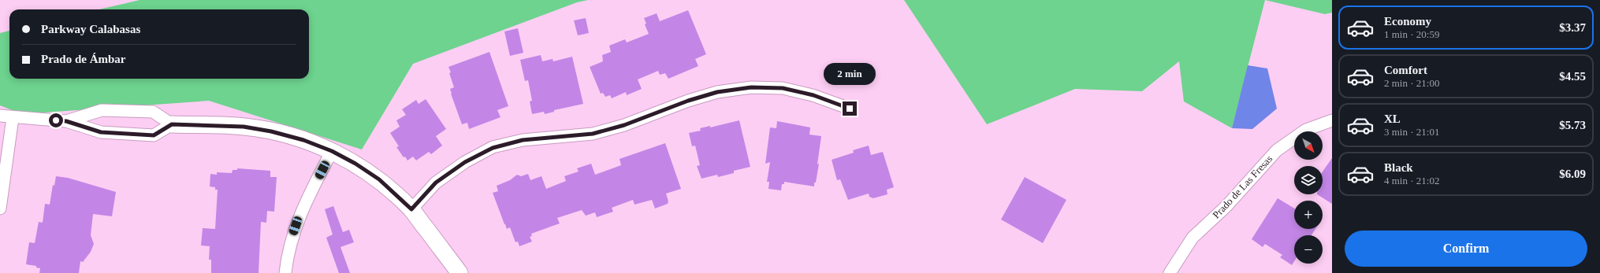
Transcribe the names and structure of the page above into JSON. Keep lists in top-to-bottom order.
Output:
{
  "streets": {
    "street": ["Prado de Las Fresas"]
  },
  "north": "bottom right",
  "page": {
    "list": [
      {
        "name": "Economy",
        "note": "1 min · 20:59",
        "value": "$3.37"
      },
      {
        "name": "Comfort",
        "note": "2 min · 21:00",
        "value": "$4.55"
      },
      {
        "name": "XL",
        "note": "3 min · 21:01",
        "value": "$5.73"
      },
      {
        "name": "Black",
        "note": "4 min · 21:02",
        "value": "$6.09"
      }
    ],
    "banner": ["Parkway Calabasas", "Prado de Ámbar"],
    "bubble": "2 min",
    "map_buttons": ["+", "−"],
    "buttons": "Confirm"
  }
}
